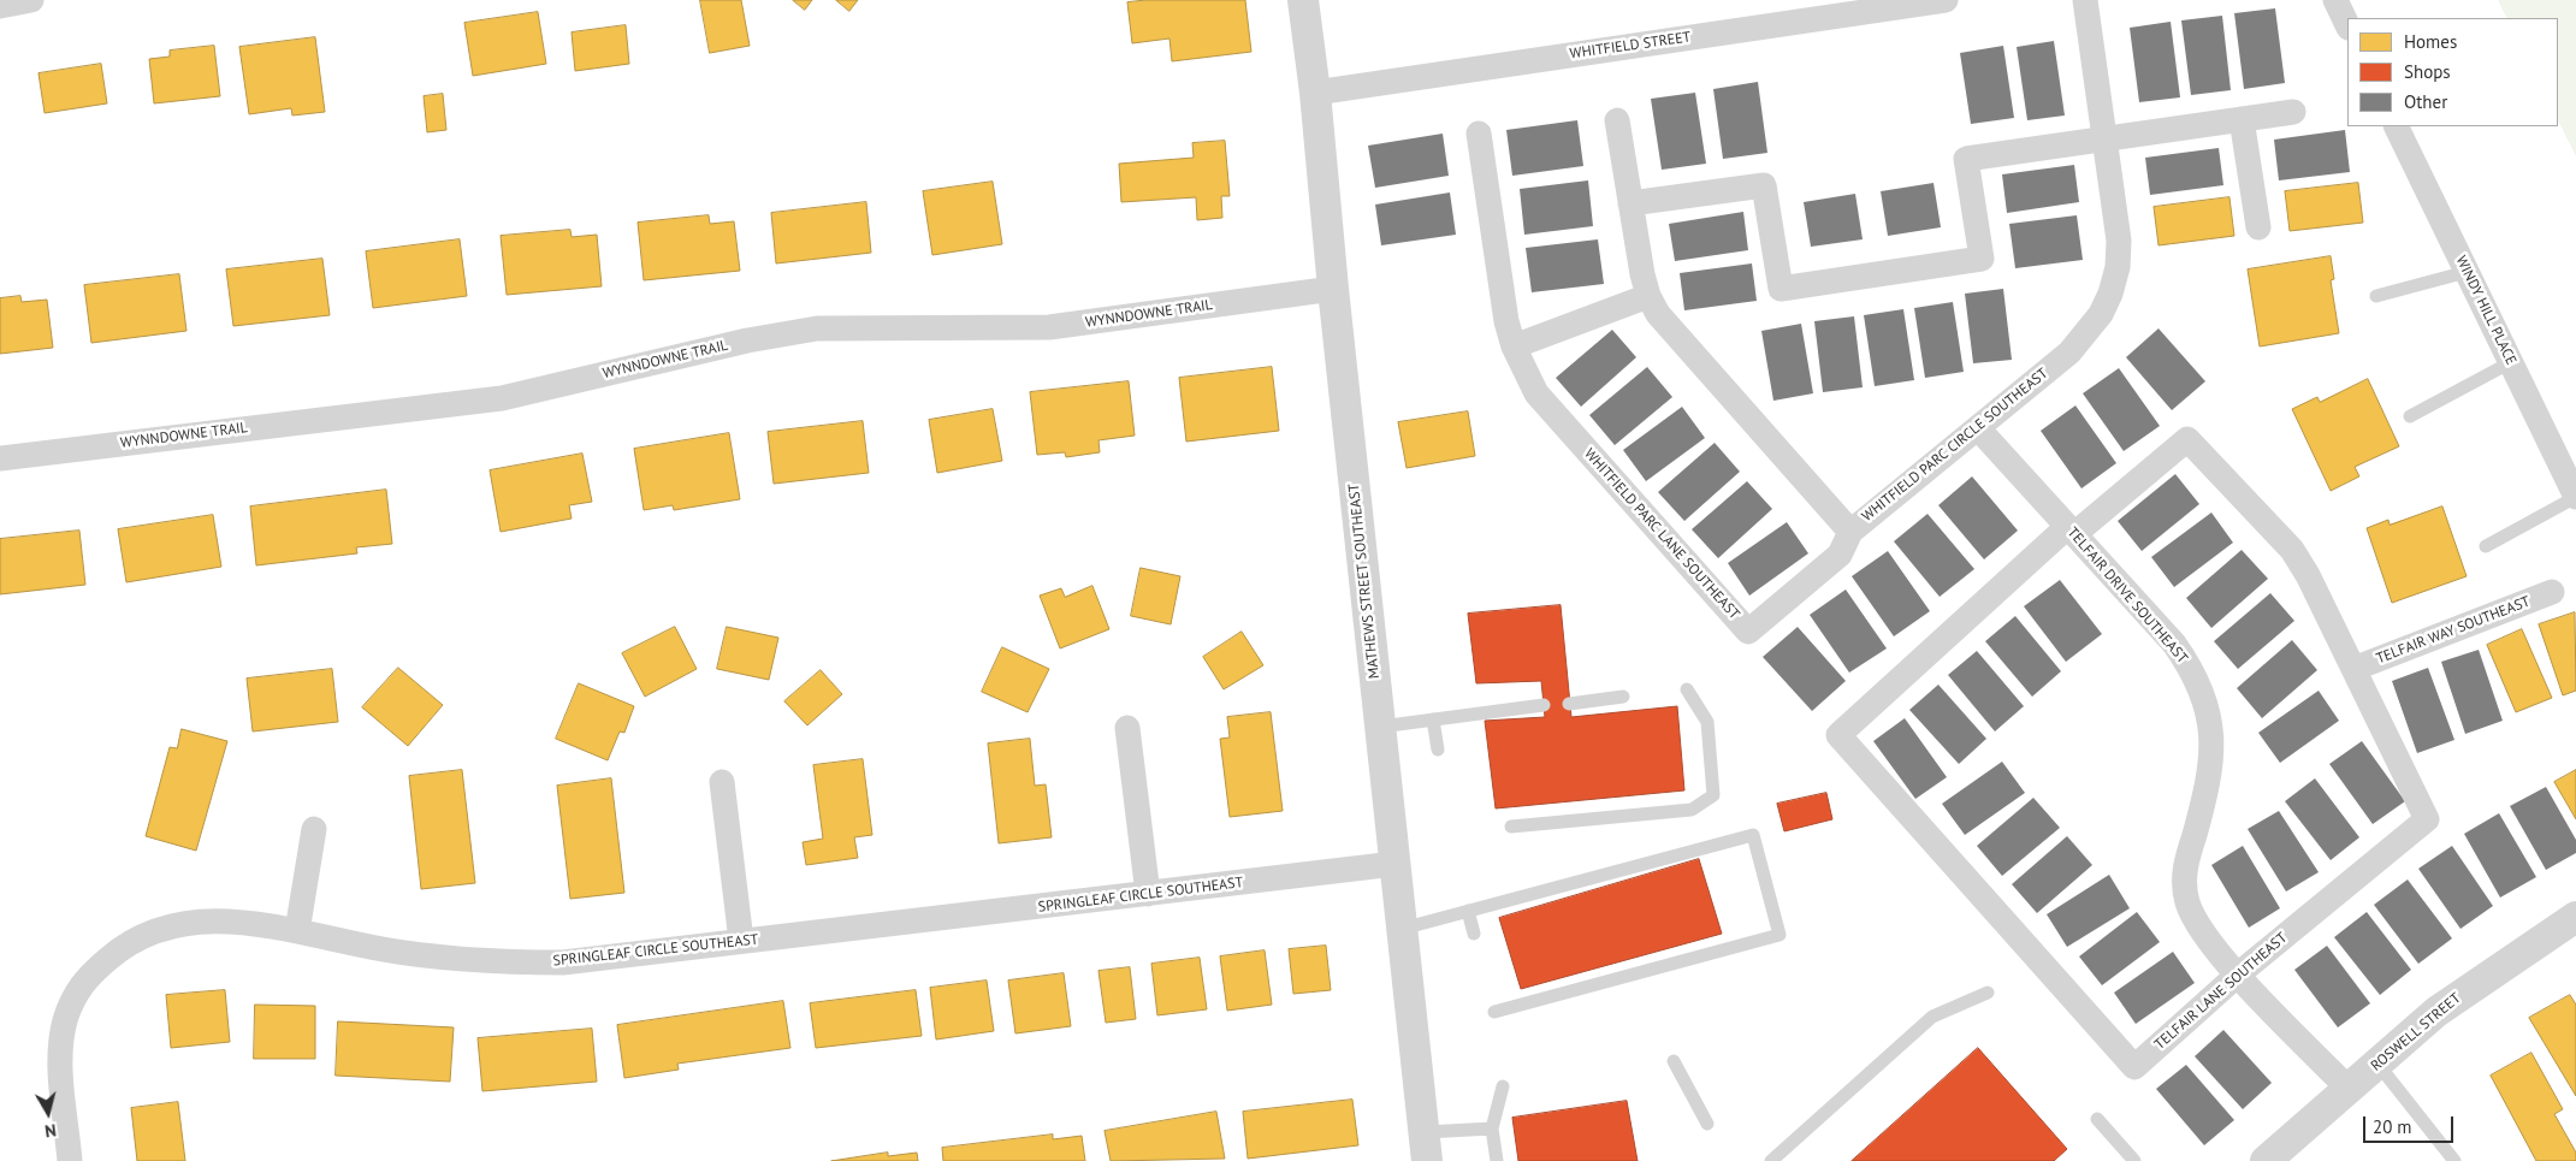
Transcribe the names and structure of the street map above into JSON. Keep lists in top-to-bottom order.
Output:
{
  "streets": {
    "street": [
      "WHITFIELD STREET",
      "WINDY HILL PLACE",
      "WYNNDOWNE TRAIL",
      "WHITFIELD PARC CIRCLE SOUTHEAST",
      "WHITFIELD PARC LANE SOUTHEAST",
      "MATHEWS STREET SOUTHEAST",
      "TELFAIR DRIVE SOUTHEAST",
      "TELFAIR WAY SOUTHEAST",
      "SPRINGLEAF CIRCLE SOUTHEAST",
      "TELFAIR LANE SOUTHEAST",
      "ROSWELL STREET"
    ]
  },
  "crossings": [
    ["WHITFIELD STREET", "MATHEWS STREET SOUTHEAST"],
    ["WYNNDOWNE TRAIL", "MATHEWS STREET SOUTHEAST"],
    ["WHITFIELD PARC CIRCLE SOUTHEAST", "WHITFIELD PARC LANE SOUTHEAST"],
    ["WHITFIELD PARC CIRCLE SOUTHEAST", "TELFAIR DRIVE SOUTHEAST"],
    ["MATHEWS STREET SOUTHEAST", "SPRINGLEAF CIRCLE SOUTHEAST"],
    ["TELFAIR DRIVE SOUTHEAST", "TELFAIR LANE SOUTHEAST"],
    ["TELFAIR DRIVE SOUTHEAST", "ROSWELL STREET"],
    ["TELFAIR WAY SOUTHEAST", "TELFAIR LANE SOUTHEAST"]
  ],
  "legend": ["Homes", "Shops", "Other"],
  "scale_bar": "20 m",
  "north": "bottom"
}
